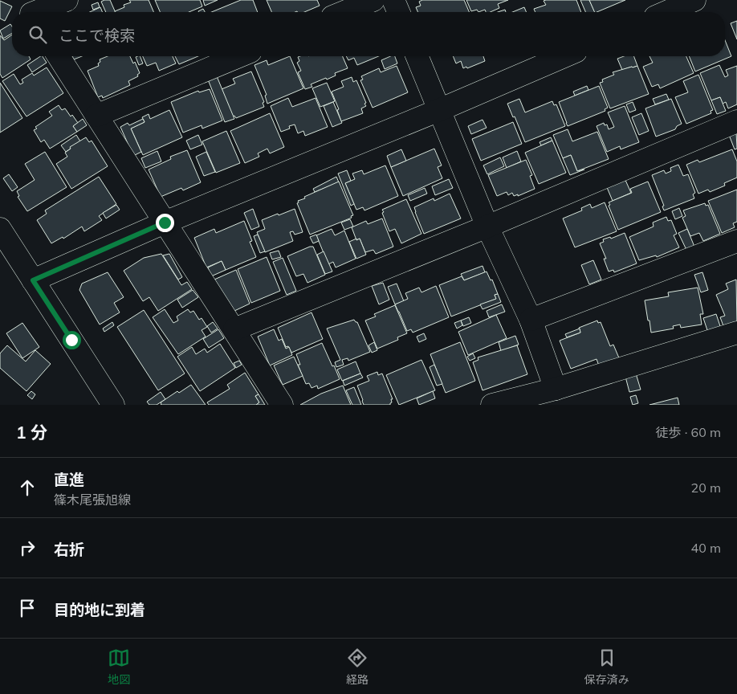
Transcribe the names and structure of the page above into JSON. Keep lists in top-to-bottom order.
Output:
{
  "page": {
    "search": "ここで検索",
    "heading": ["1 分", "徒歩 · 60 m"],
    "list": [
      ["直進", "篠木尾張旭線", "20 m"],
      ["右折", "40 m"],
      "目的地に到着"
    ],
    "nav": ["地図", "経路", "保存済み"]
  }
}
